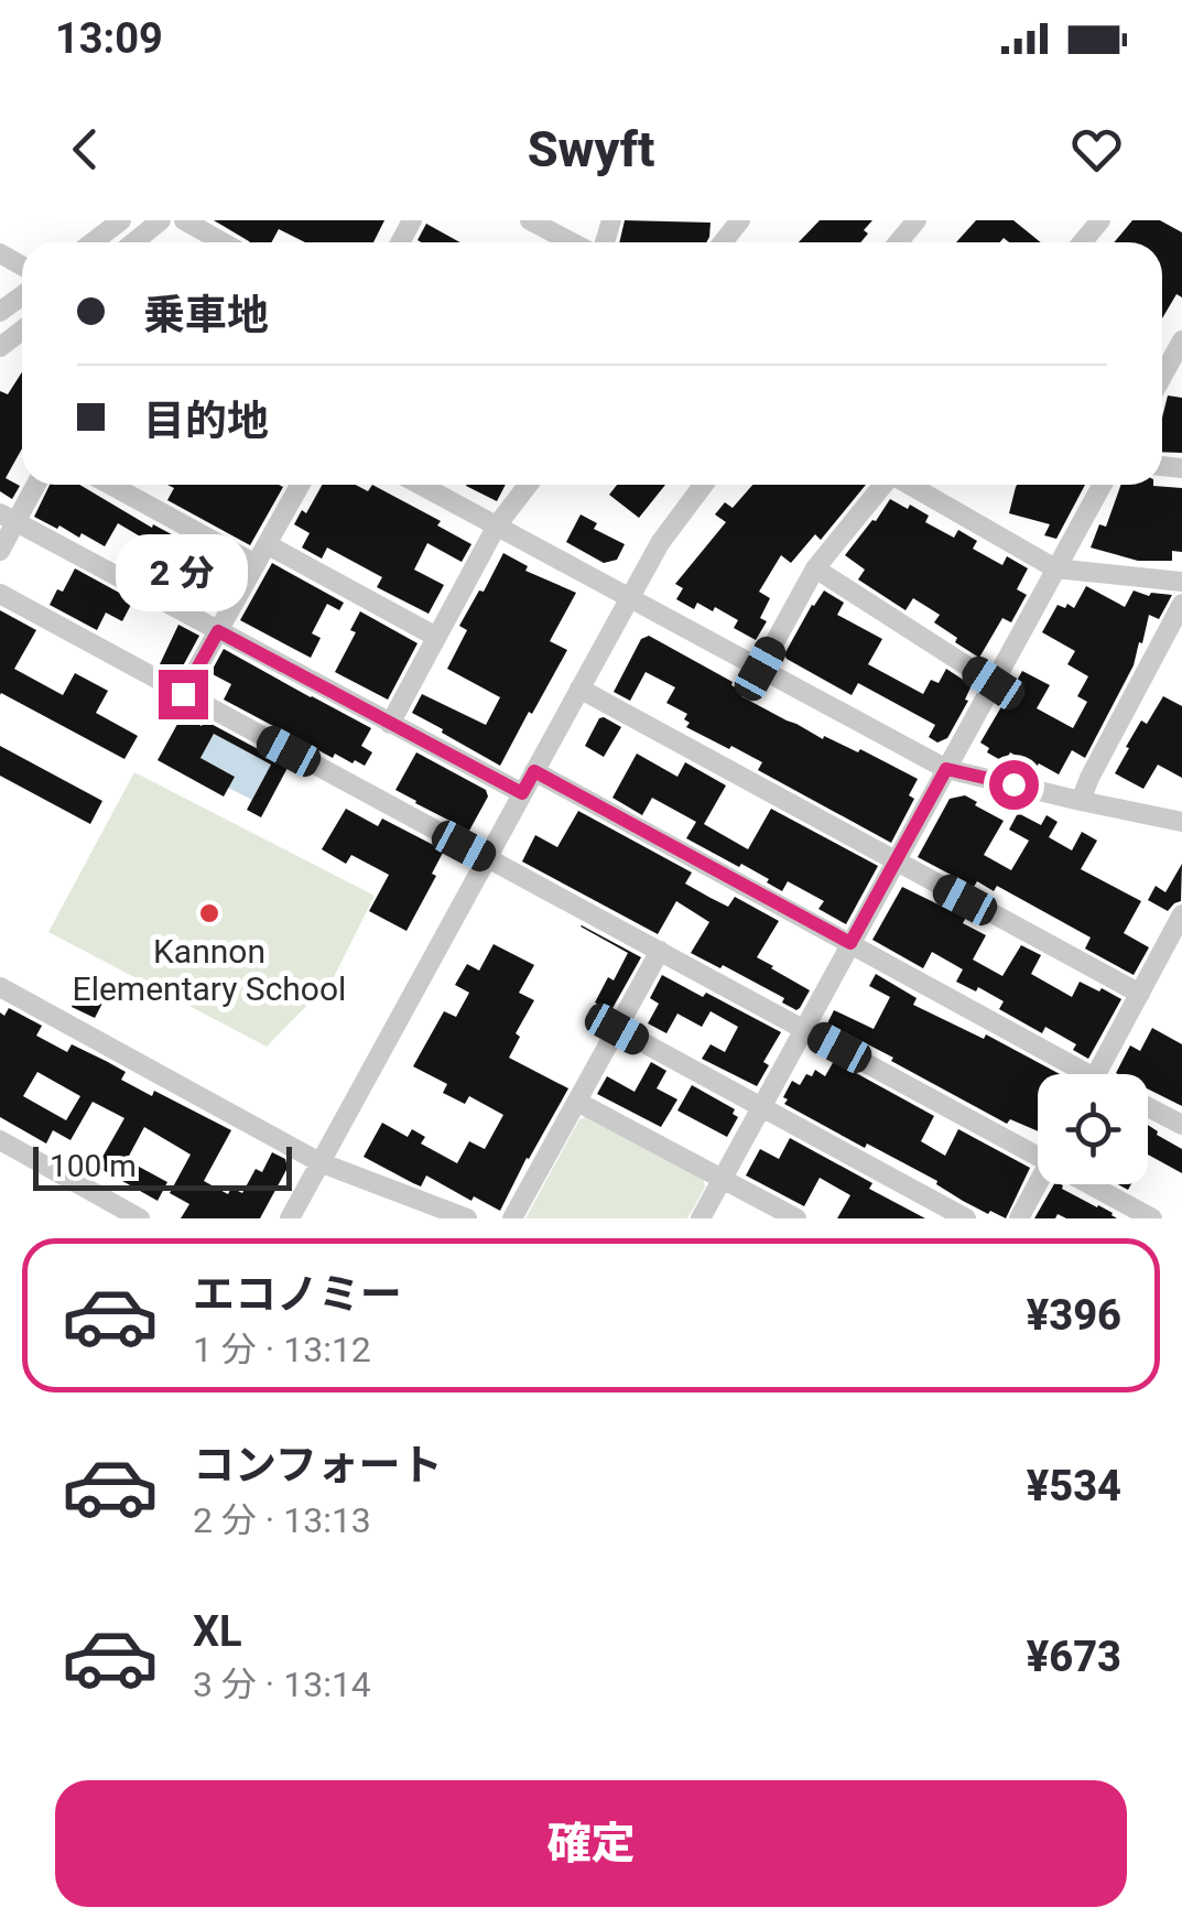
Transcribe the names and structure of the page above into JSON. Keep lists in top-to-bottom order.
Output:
{
  "places": ["Kannon Elementary School"],
  "scale_bar": "100 m",
  "page": {
    "status": "13:09",
    "header": "Swyft",
    "banner": ["乗車地", "目的地"],
    "bubble": "2 分",
    "scale": "100 m",
    "list": [
      {
        "name": "エコノミー",
        "note": "1 分 · 13:12",
        "value": "¥396"
      },
      {
        "name": "コンフォート",
        "note": "2 分 · 13:13",
        "value": "¥534"
      },
      {
        "name": "XL",
        "note": "3 分 · 13:14",
        "value": "¥673"
      }
    ],
    "buttons": "確定"
  }
}
